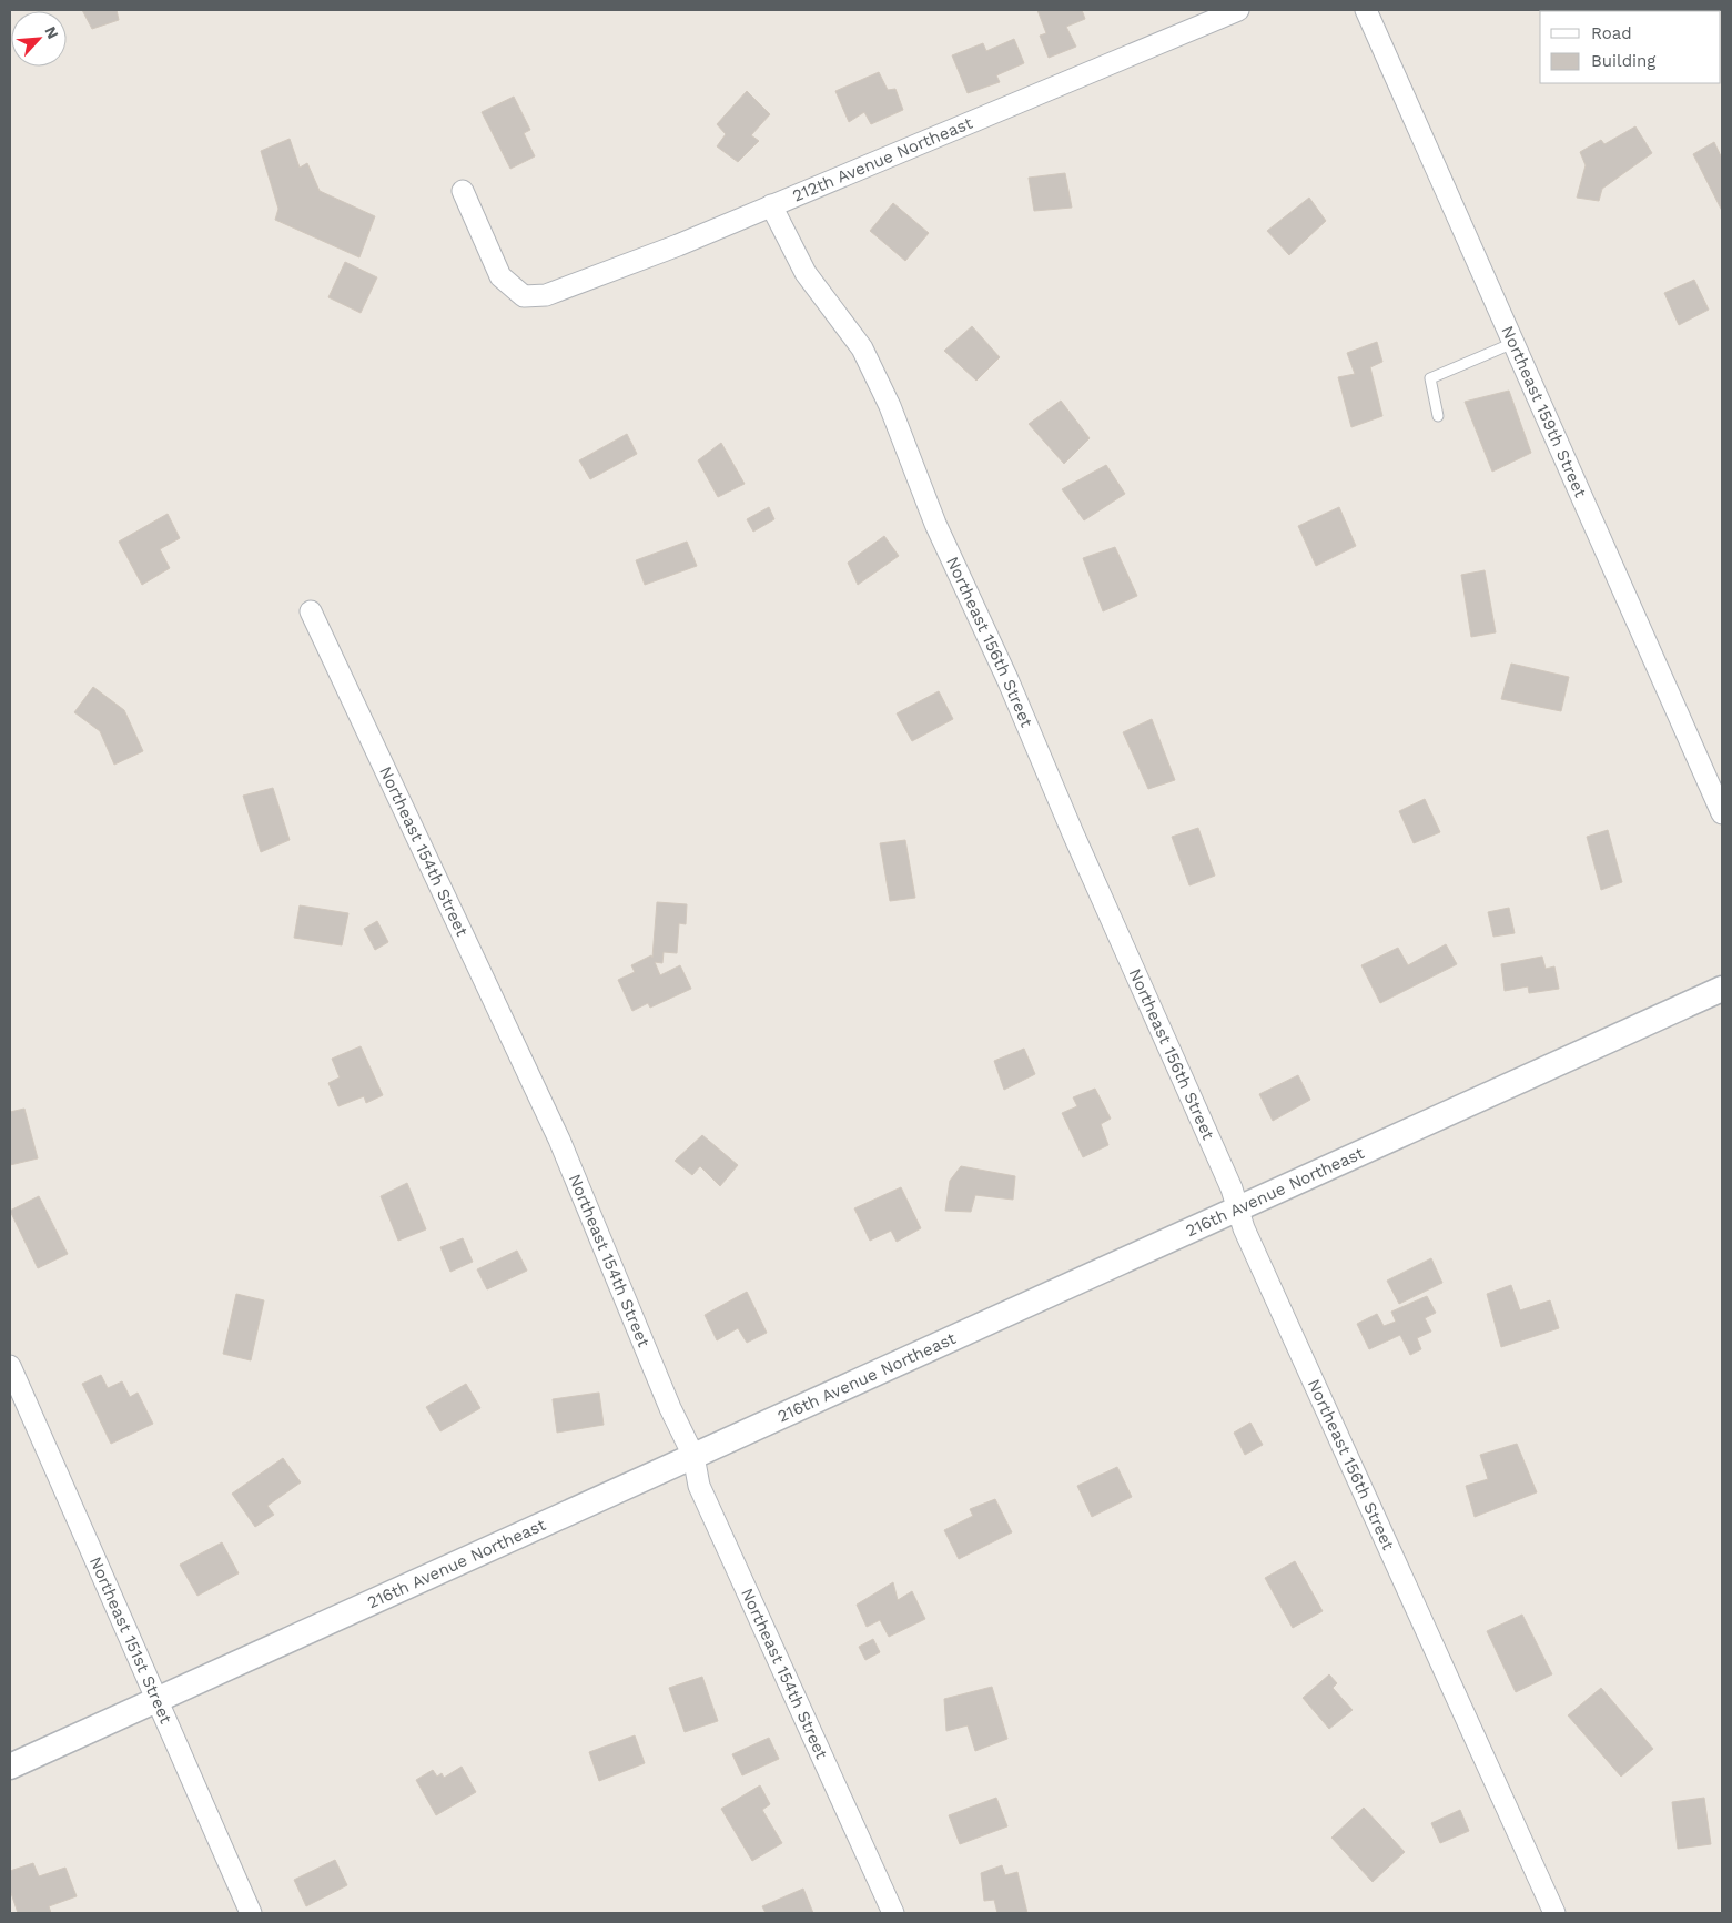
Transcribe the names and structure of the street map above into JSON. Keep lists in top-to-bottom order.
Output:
{
  "streets": {
    "street": [
      "212th Avenue Northeast",
      "Northeast 159th Street",
      "Northeast 156th Street",
      "Northeast 154th Street",
      "216th Avenue Northeast",
      "Northeast 151st Street"
    ]
  },
  "crossings": [
    ["212th Avenue Northeast", "Northeast 156th Street"],
    ["Northeast 156th Street", "216th Avenue Northeast"],
    ["Northeast 154th Street", "216th Avenue Northeast"],
    ["216th Avenue Northeast", "Northeast 151st Street"]
  ],
  "legend": ["Road", "Building"],
  "north": "top right"
}
